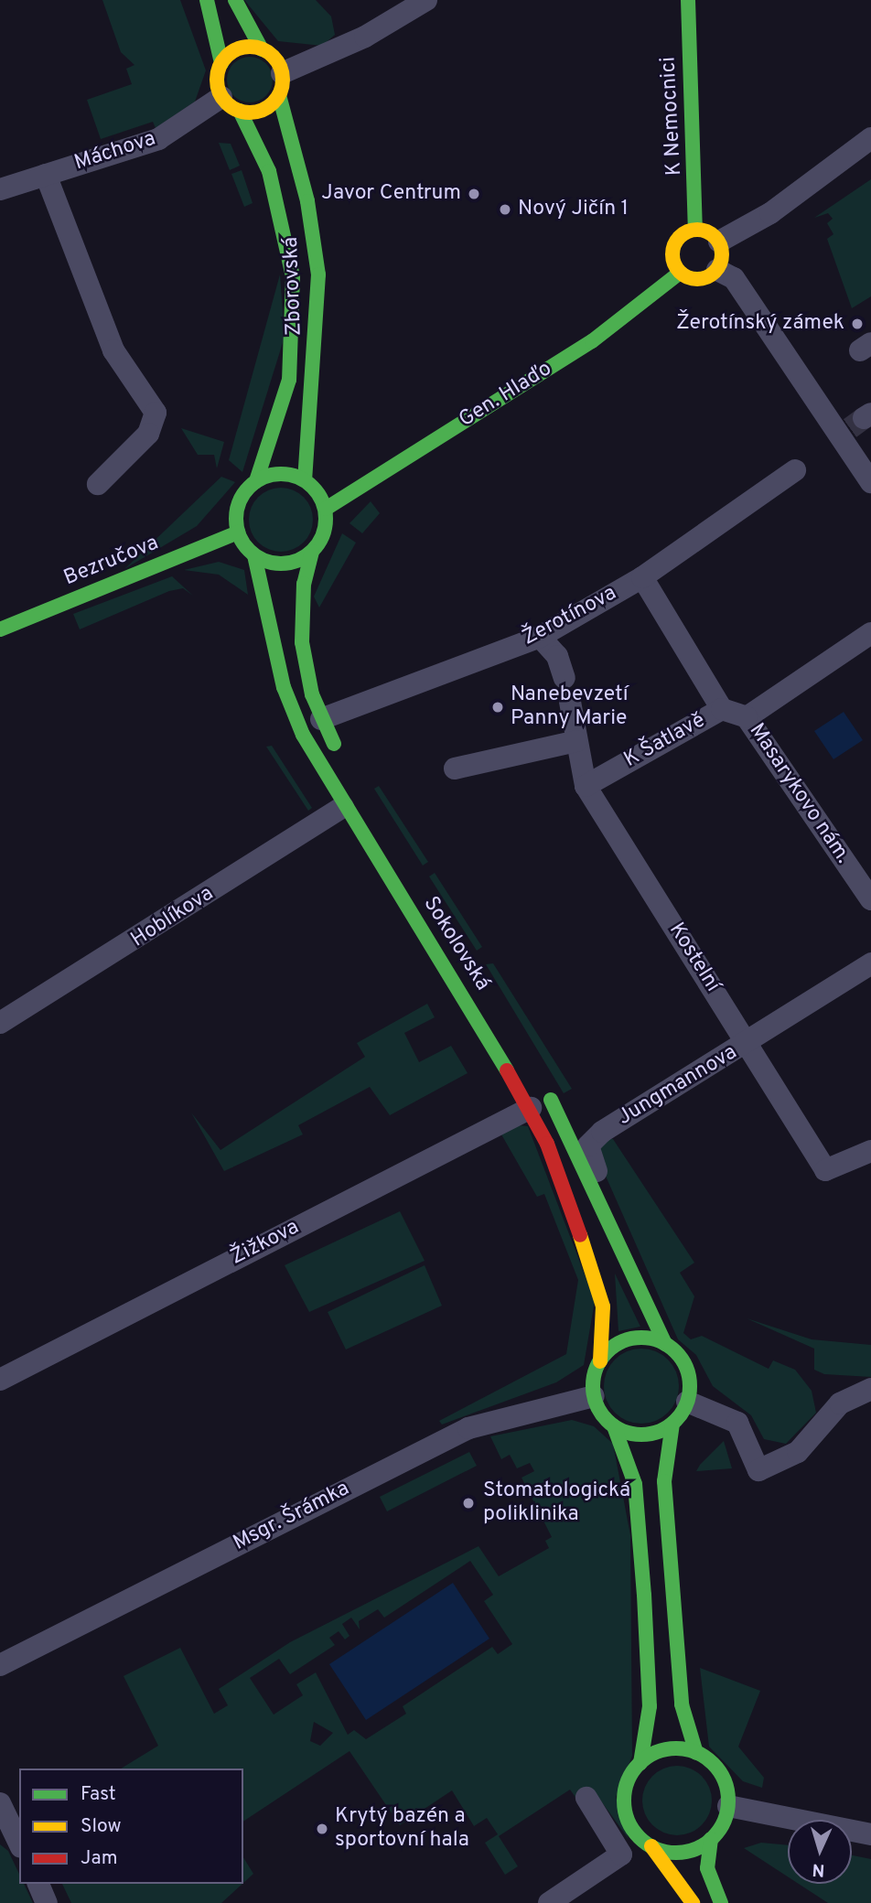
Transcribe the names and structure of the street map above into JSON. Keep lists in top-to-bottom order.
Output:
{
  "streets": {
    "main road": [
      "K Nemocnici",
      "Zborovská",
      "Gen. Hlaďo",
      "Bezručova",
      "Sokolovská"
    ],
    "street": [
      "Máchova",
      "Žerotínova",
      "K Šatlavě",
      "Masarykovo nám.",
      "Hoblíkova",
      "Kostelní",
      "Jungmannova",
      "Žižkova",
      "Msgr. Šrámka"
    ]
  },
  "crossings": [
    ["K Nemocnici", "Gen. Hlaďo"],
    ["Máchova", "Zborovská"],
    ["Zborovská", "Gen. Hlaďo"],
    ["Zborovská", "Bezručova"],
    ["Zborovská", "Sokolovská"],
    ["Gen. Hlaďo", "Bezručova"],
    ["Gen. Hlaďo", "Sokolovská"],
    ["Bezručova", "Sokolovská"],
    ["K Šatlavě", "Masarykovo nám."],
    ["K Šatlavě", "Kostelní"],
    ["Hoblíkova", "Sokolovská"],
    ["Sokolovská", "Žižkova"],
    ["Sokolovská", "Msgr. Šrámka"],
    ["Kostelní", "Jungmannova"]
  ],
  "places": [
    "Javor Centrum",
    "Nový Jičín 1",
    "Žerotínský zámek",
    "Nanebevzetí Panny Marie",
    "Stomatologická poliklinika",
    "Krytý bazén a sportovní hala"
  ],
  "legend": ["Fast", "Slow", "Jam"],
  "north": "bottom"
}
